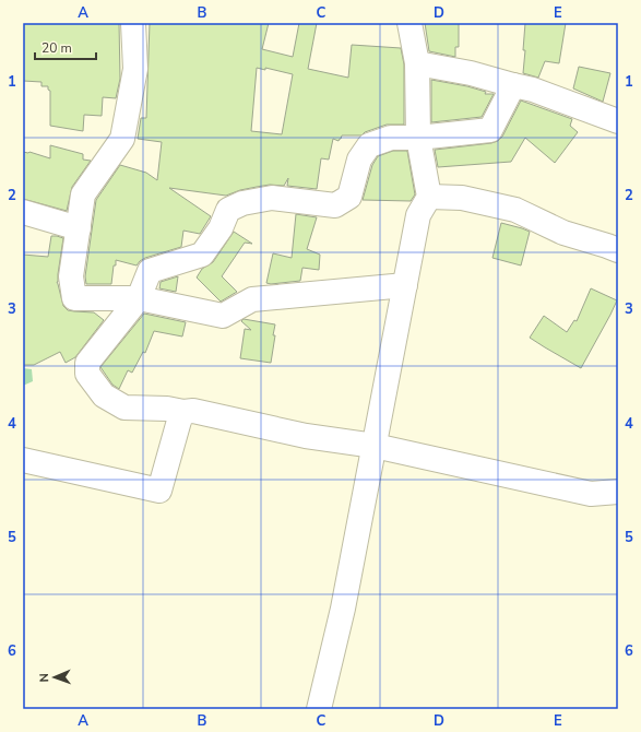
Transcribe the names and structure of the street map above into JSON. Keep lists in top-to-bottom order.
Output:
{
  "scale_bar": "20 m",
  "north": "left",
  "grid": {
    "columns": [
      "A",
      "B",
      "C",
      "D",
      "E"
    ],
    "rows": [
      "1",
      "2",
      "3",
      "4",
      "5",
      "6"
    ]
  }
}
